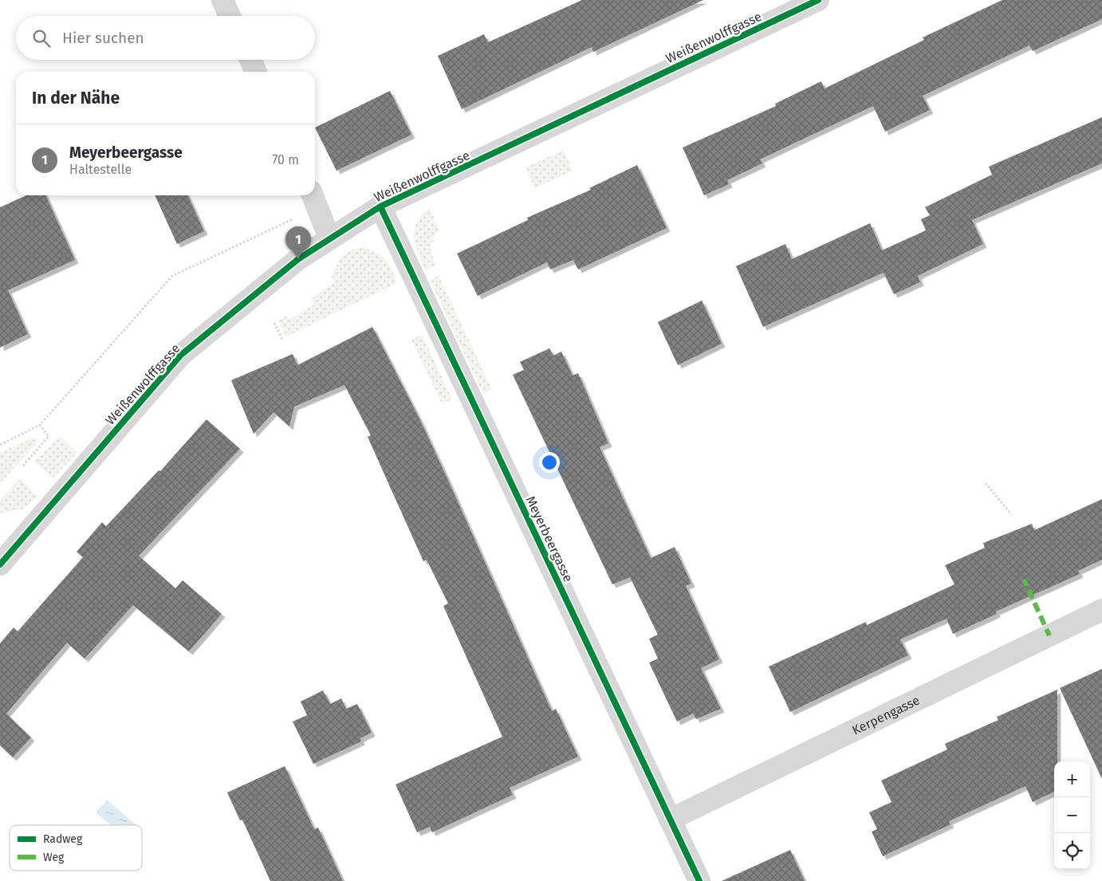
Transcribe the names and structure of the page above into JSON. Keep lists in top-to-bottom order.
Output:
{
  "streets": {
    "street": ["Weißenwolffgasse", "Meyerbeergasse", "Kerpengasse"]
  },
  "crossings": [
    ["Weißenwolffgasse", "Meyerbeergasse"],
    ["Meyerbeergasse", "Kerpengasse"]
  ],
  "legend": ["Radweg", "Weg"],
  "page": {
    "search": "Hier suchen",
    "heading": "In der Nähe",
    "list": [
      {
        "mark": "1",
        "name": "Meyerbeergasse",
        "note": "Haltestelle",
        "value": "70 m"
      }
    ],
    "pins": "1",
    "map_buttons": ["+", "−"]
  }
}
